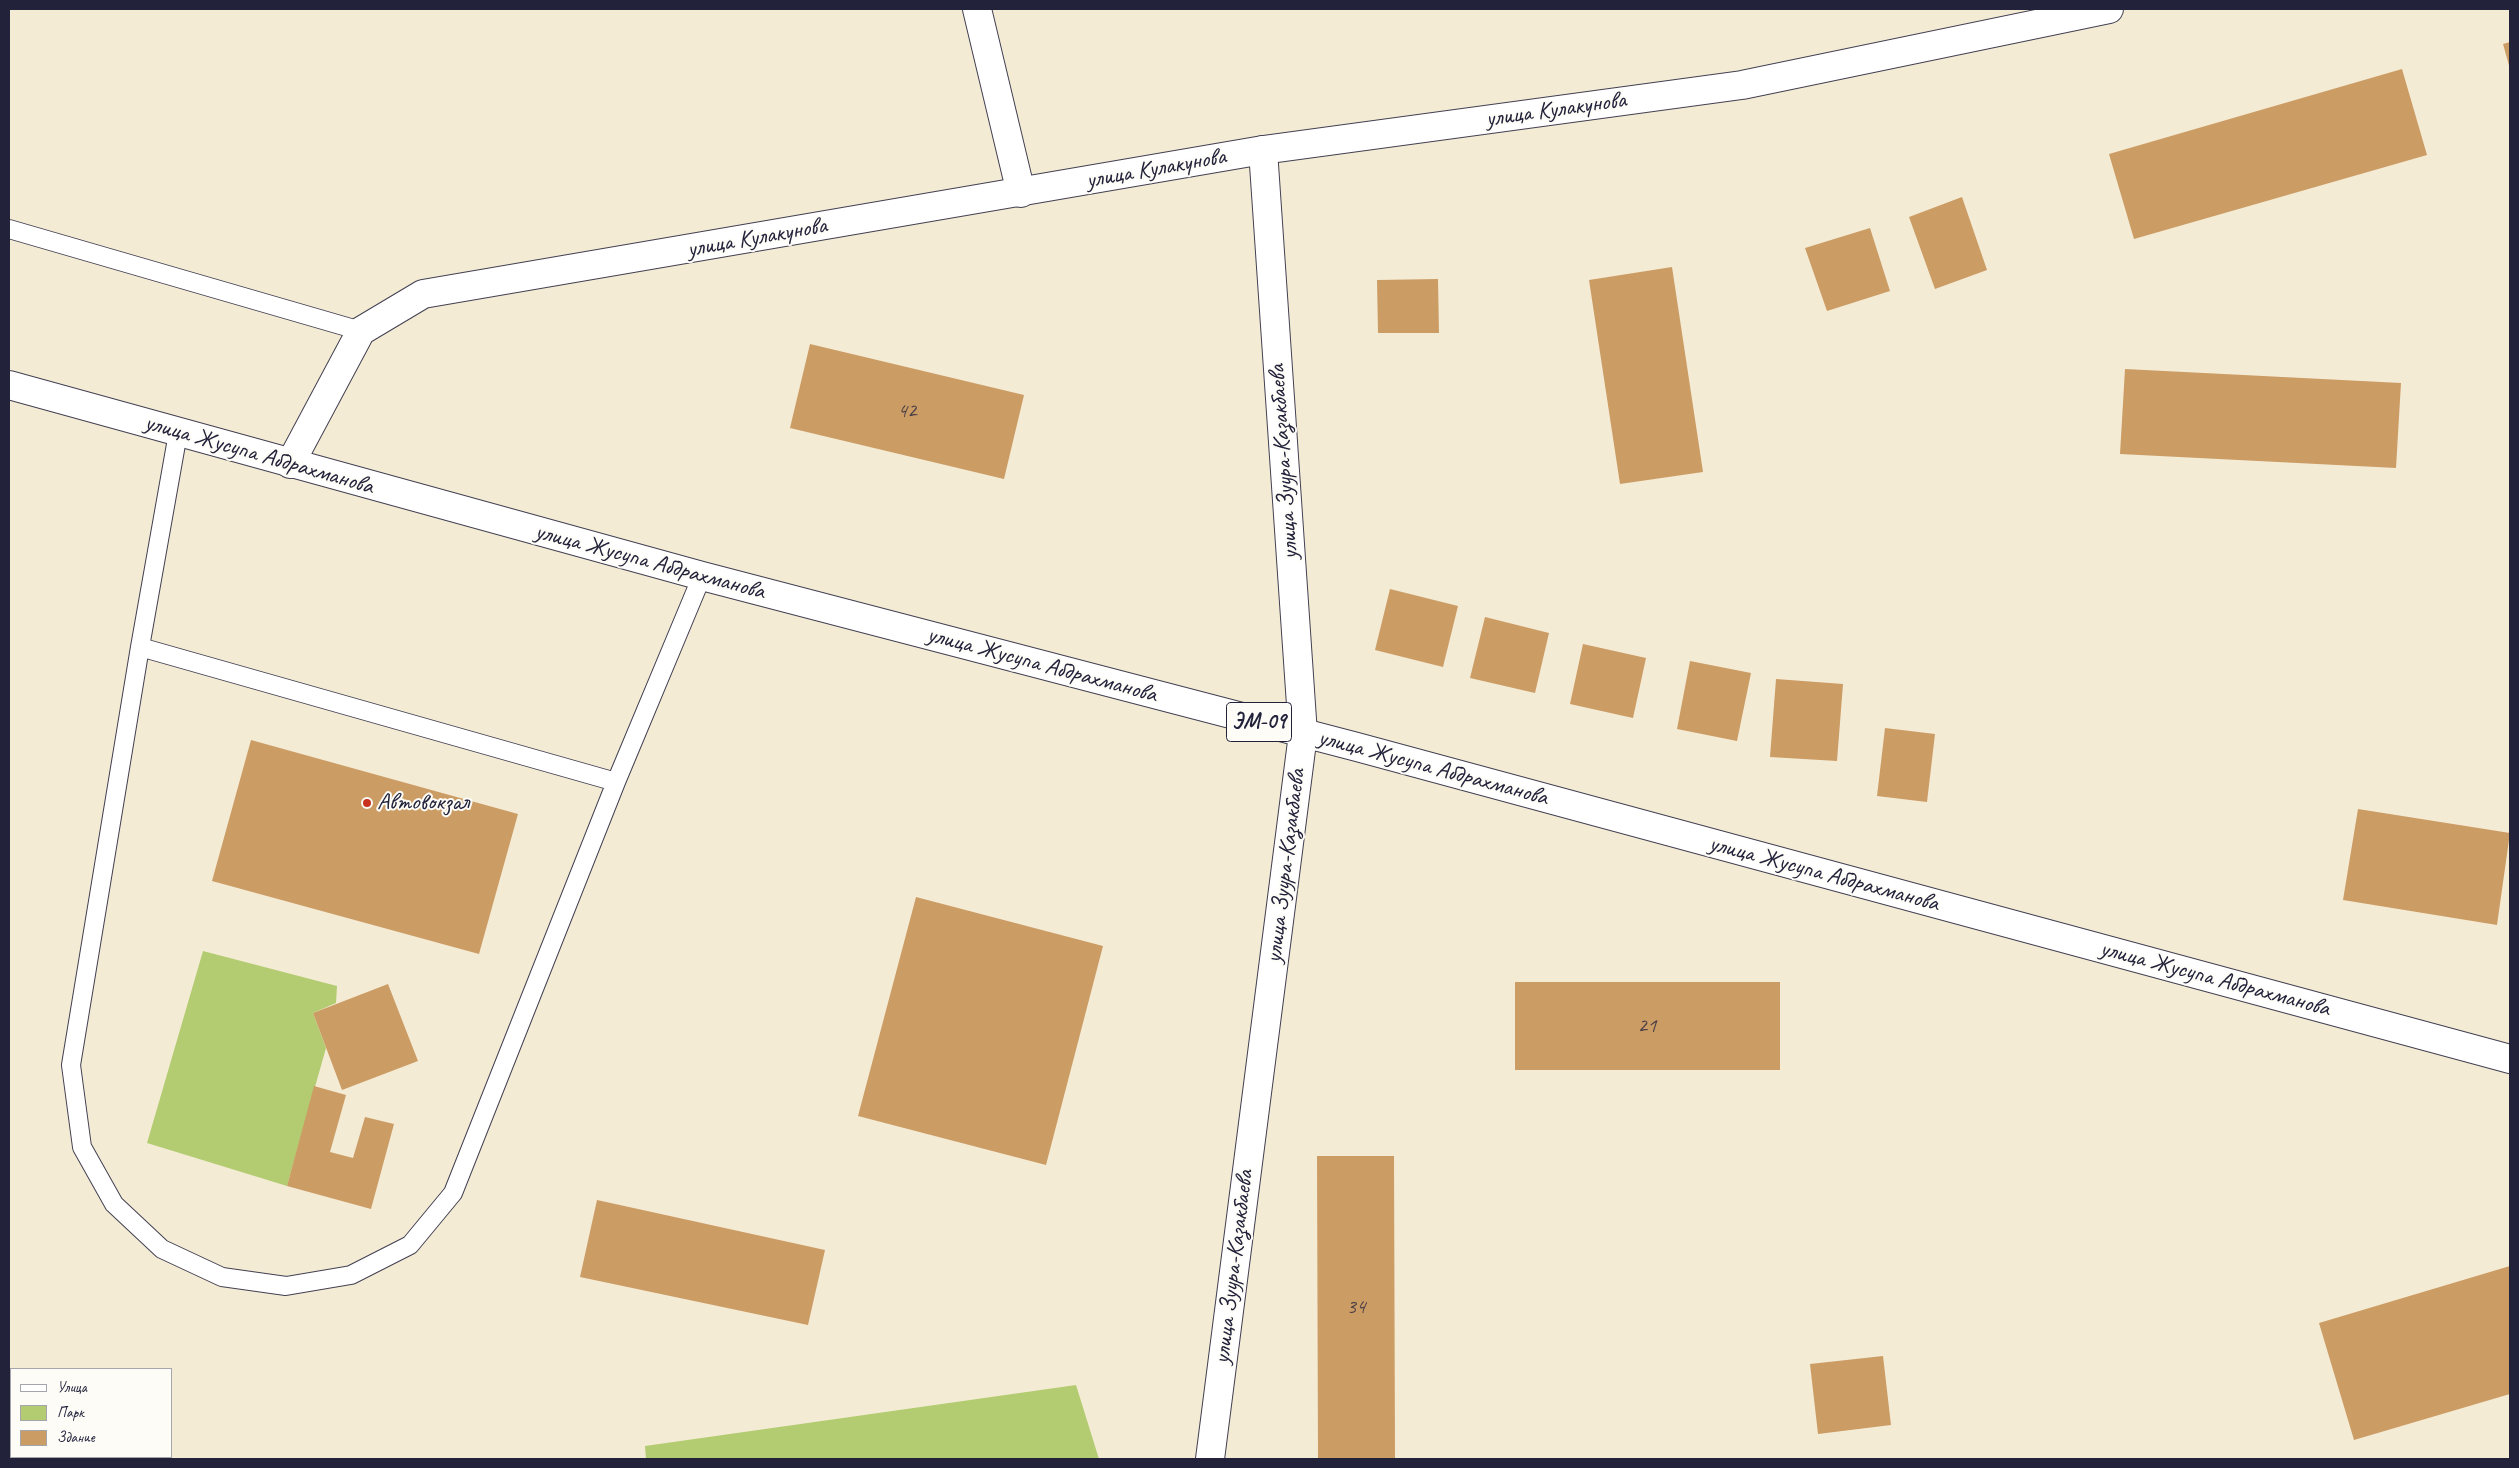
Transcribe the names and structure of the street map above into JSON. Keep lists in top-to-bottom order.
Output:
{
  "streets": {
    "main road": [
      "улица Кулакунова",
      "улица Жусупа Абдрахманова",
      "улица Зуура-Казакбаева",
      "ЭМ-09"
    ]
  },
  "crossings": [
    ["улица Кулакунова", "улица Зуура-Казакбаева"],
    ["улица Жусупа Абдрахманова", "улица Зуура-Казакбаева"]
  ],
  "places": ["Автовокзал"],
  "house_numbers": ["42", "21", "34"],
  "legend": ["Улица", "Парк", "Здание"]
}
